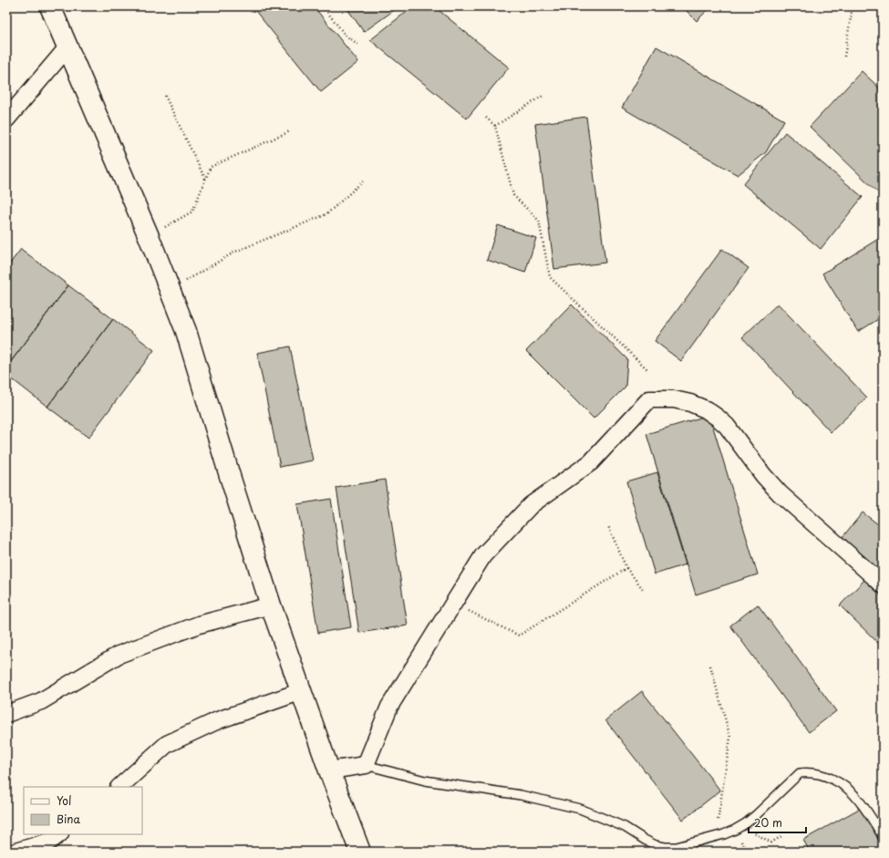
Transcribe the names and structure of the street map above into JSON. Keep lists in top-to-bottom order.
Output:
{
  "legend": ["Yol", "Bina"],
  "scale_bar": "20 m"
}
